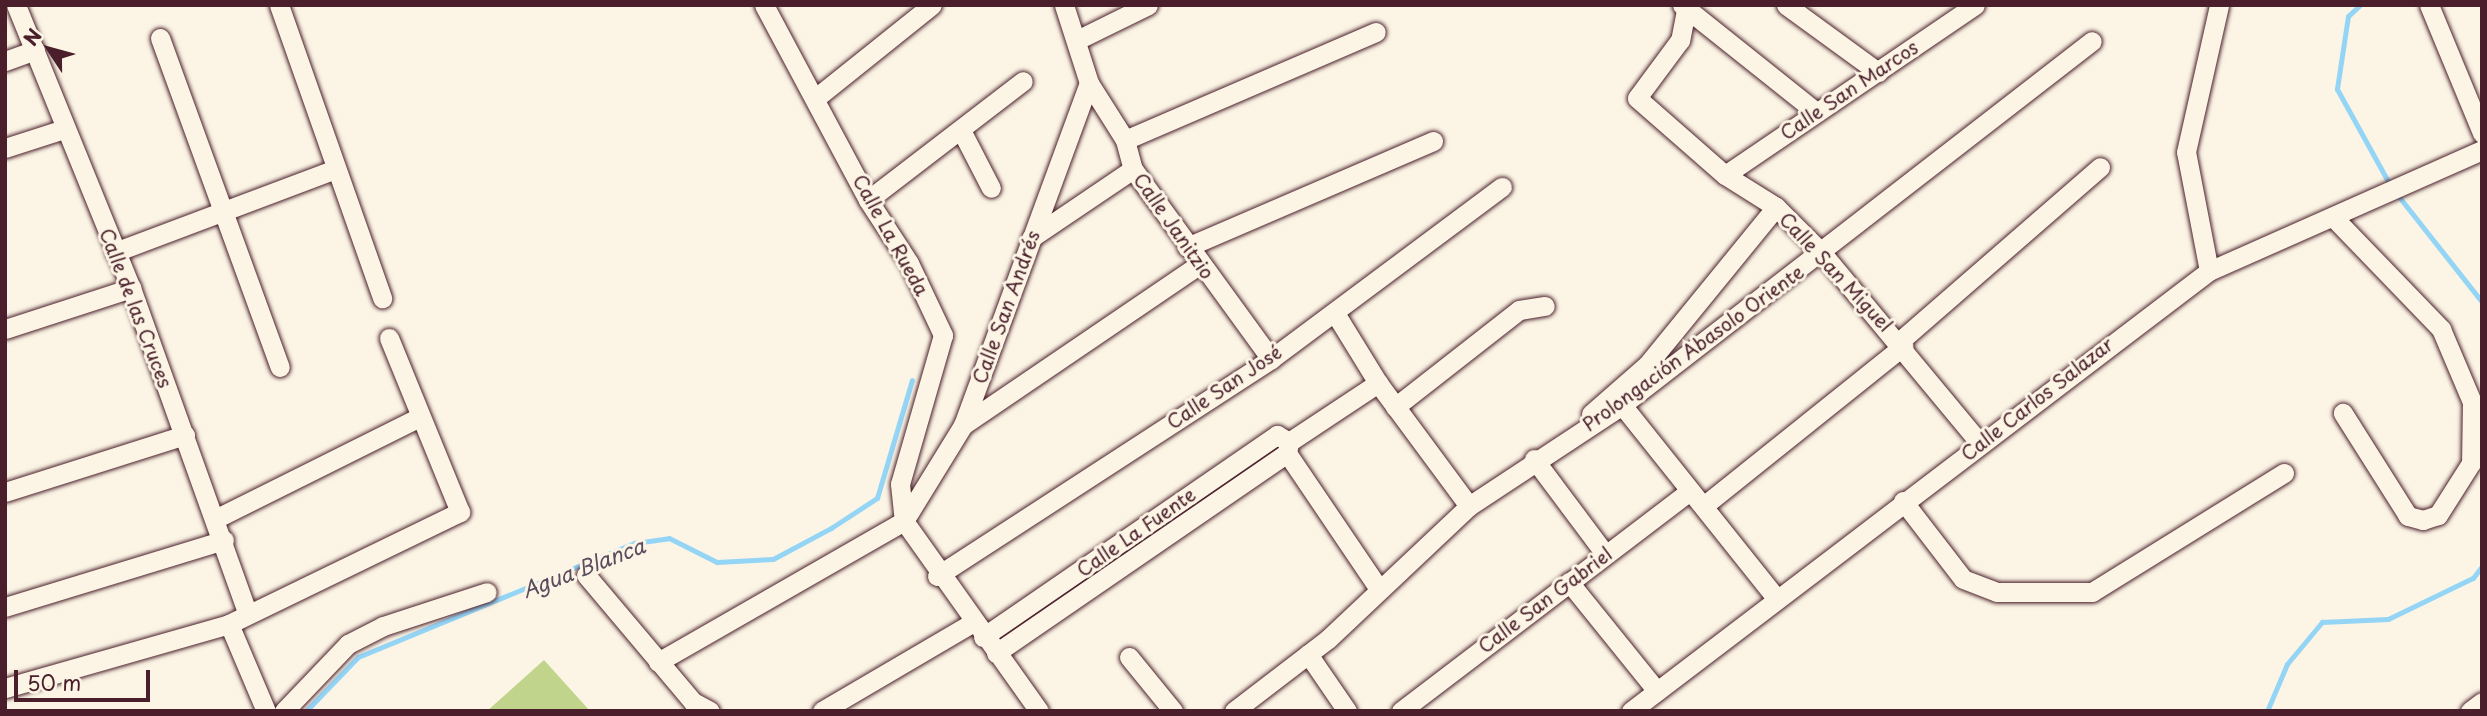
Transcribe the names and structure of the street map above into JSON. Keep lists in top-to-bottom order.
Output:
{
  "streets": {
    "street": [
      "Calle San Marcos",
      "Calle Janitzio",
      "Calle La Rueda",
      "Calle San Miguel",
      "Calle San Andrés",
      "Calle de las Cruces",
      "Prolongación Abasolo Oriente",
      "Calle San José",
      "Calle Carlos Salazar",
      "Calle La Fuente",
      "Calle San Gabriel"
    ]
  },
  "crossings": [
    ["Calle San Marcos", "Calle San Miguel"],
    ["Calle Janitzio", "Calle San Andrés"],
    ["Calle Janitzio", "Calle San José"],
    ["Calle La Rueda", "Calle San Andrés"],
    ["Calle San Miguel", "Prolongación Abasolo Oriente"],
    ["Calle San Miguel", "Calle Carlos Salazar"]
  ],
  "water": ["Agua Blanca"],
  "scale_bar": "50 m",
  "north": "top left"
}
